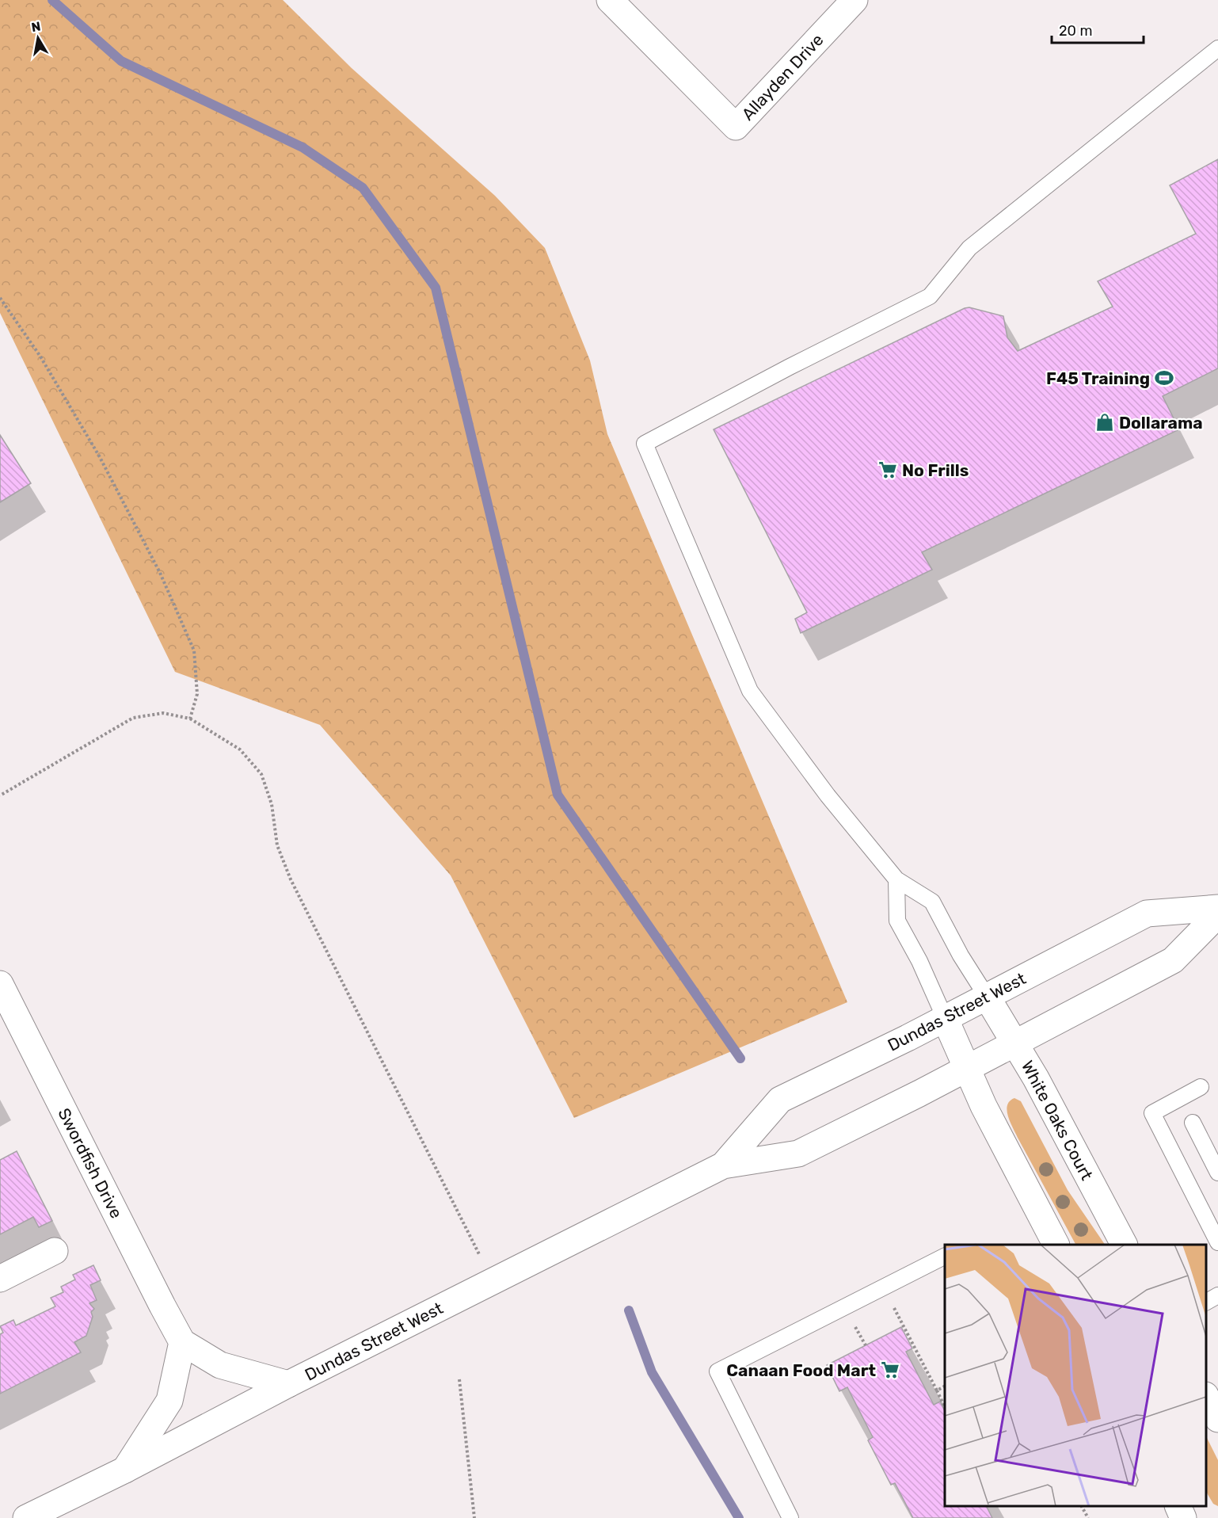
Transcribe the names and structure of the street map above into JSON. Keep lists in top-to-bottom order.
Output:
{
  "streets": {
    "main road": [
      "Allayden Drive",
      "Dundas Street West",
      "White Oaks Court",
      "Swordfish Drive"
    ]
  },
  "crossings": [
    ["Dundas Street West", "White Oaks Court"]
  ],
  "places": {
    "sports": ["F45 Training"],
    "shop": ["Dollarama"],
    "supermarket": ["No Frills", "Canaan Food Mart"]
  },
  "scale_bar": "20 m",
  "north": "top"
}
